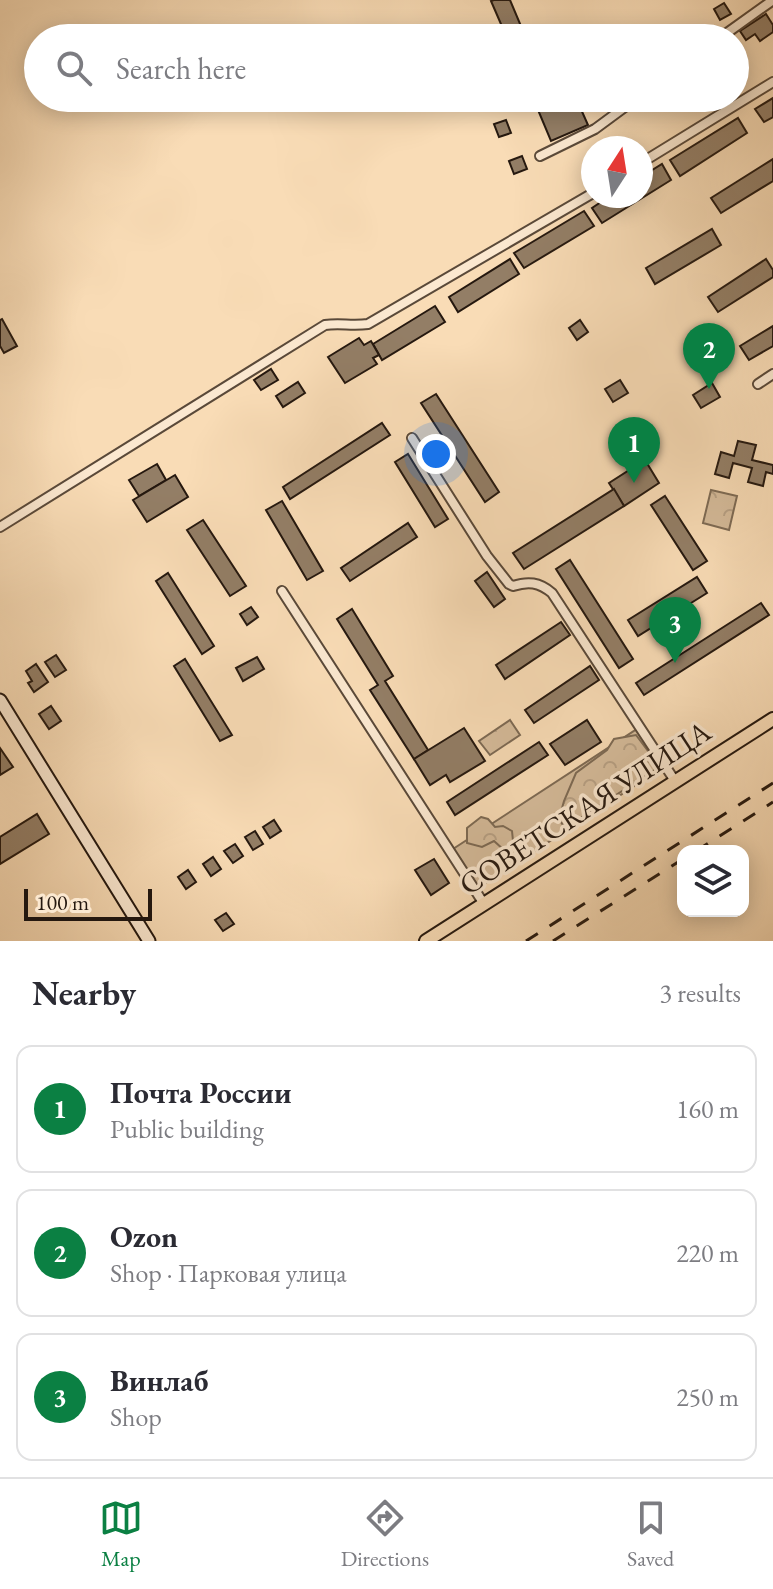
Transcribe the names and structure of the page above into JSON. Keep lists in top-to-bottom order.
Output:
{
  "streets": {
    "main road": ["СОВЕТСКАЯ УЛИЦА"]
  },
  "scale_bar": "100 m",
  "north": "top",
  "page": {
    "search": "Search here",
    "pins": ["2", "1", "3"],
    "scale": "100 m",
    "heading": ["Nearby", "3 results"],
    "list": [
      {
        "mark": "1",
        "name": "Почта России",
        "note": "Public building",
        "value": "160 m"
      },
      {
        "mark": "2",
        "name": "Ozon",
        "note": "Shop · Парковая улица",
        "value": "220 m"
      },
      {
        "mark": "3",
        "name": "Винлаб",
        "note": "Shop",
        "value": "250 m"
      }
    ],
    "nav": ["Map", "Directions", "Saved"]
  }
}
